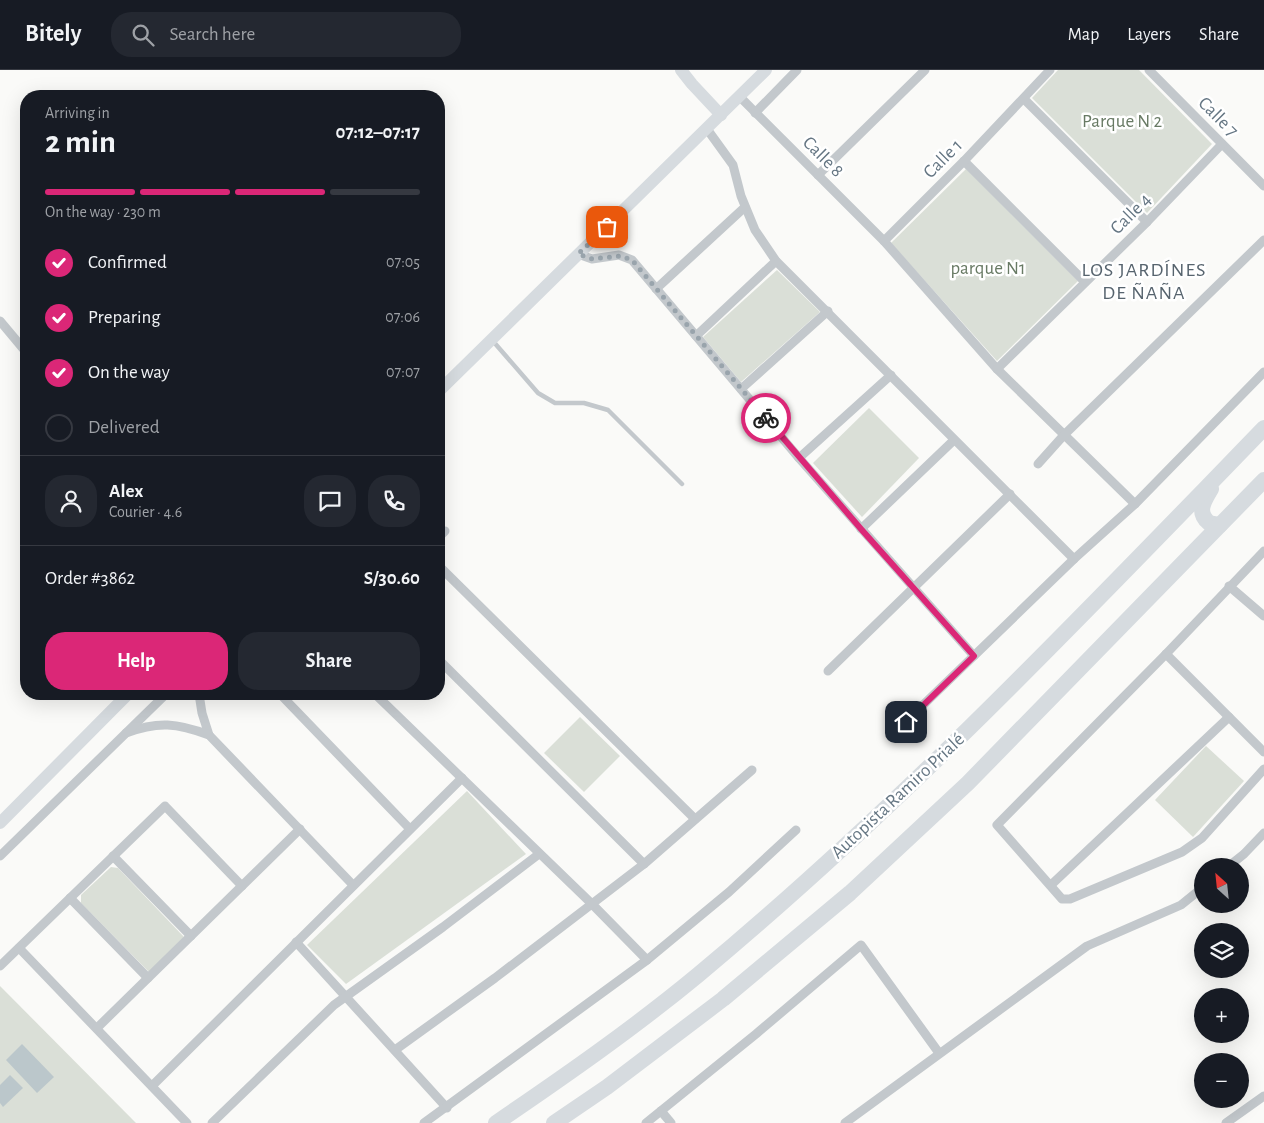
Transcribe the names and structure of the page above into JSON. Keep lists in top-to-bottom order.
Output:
{
  "streets": {
    "highway": ["Autopista Ramiro Prialé"],
    "street": [
      "Calle 7",
      "Calle 8",
      "Calle 1",
      "Calle 4"
    ]
  },
  "crossings": [
    ["Calle 7", "Calle 4"],
    ["Calle 8", "Calle 1"],
    ["Calle 8", "Calle 4"]
  ],
  "districts": ["LOS JARDÍNES DE ÑAÑA"],
  "parks": ["Parque N 2", "parque N1"],
  "north": "top left",
  "page": {
    "header": "Bitely",
    "search": "Search here",
    "nav": ["Map", "Layers", "Share"],
    "heading": ["2 min", "Arriving in", "07:12–07:17"],
    "panel": [
      "Alex",
      "Courier · 4.6",
      "Order #3862",
      "S/30.60"
    ],
    "bar": "On the way · 230 m",
    "list": [
      ["Confirmed", "07:05"],
      ["Preparing", "07:06"],
      ["On the way", "07:07"],
      "Delivered"
    ],
    "buttons": ["Help", "Share"],
    "map_buttons": ["+", "−"]
  }
}
